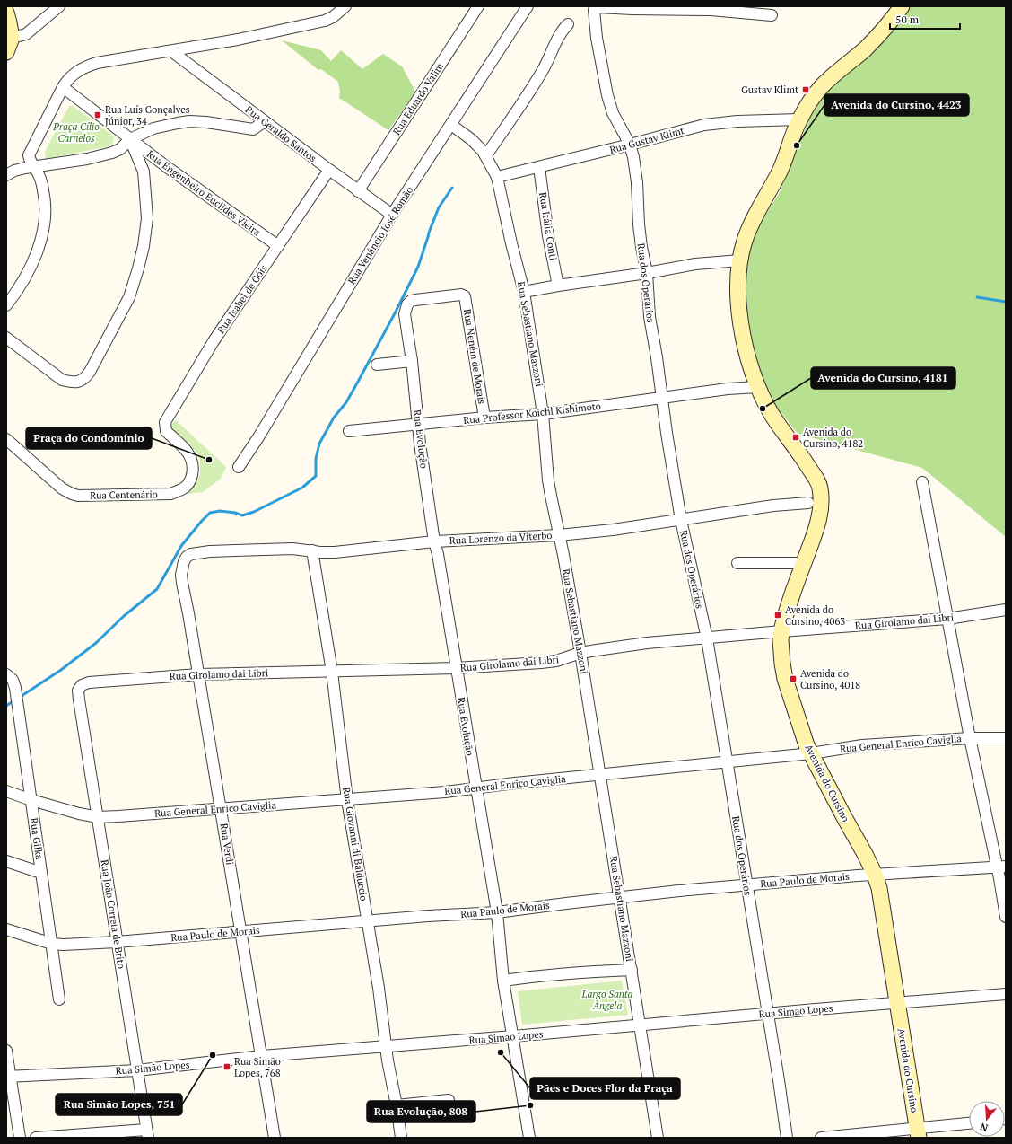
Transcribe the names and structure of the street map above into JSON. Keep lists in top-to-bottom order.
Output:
{
  "streets": {
    "main road": ["Avenida do Cursino"],
    "street": [
      "Rua Eduardo Valim",
      "Rua Geraldo Santos",
      "Rua Gustav Klimt",
      "Rua Engenheiro Euclides Vieira",
      "Rua Itália Conti",
      "Rua Venâncio José Romão",
      "Rua dos Operários",
      "Rua Isabel de Góis",
      "Rua Sebastiano Mazzoni",
      "Rua Neném de Morais",
      "Rua Professor Koichi Kishimoto",
      "Rua Evolução",
      "Rua Centenário",
      "Rua Lorenzo da Viterbo",
      "Rua Girolamo dai Libri",
      "Rua General Enrico Caviglia",
      "Rua Gilka",
      "Rua Verdi",
      "Rua Giovanni di Balduccio",
      "Rua Paulo de Morais",
      "Rua João Correia de Brito",
      "Rua Simão Lopes"
    ]
  },
  "crossings": [
    ["Rua Eduardo Valim", "Rua Geraldo Santos"],
    ["Rua Geraldo Santos", "Rua Venâncio José Romão"],
    ["Rua Geraldo Santos", "Rua Isabel de Góis"],
    ["Rua Gustav Klimt", "Rua Itália Conti"],
    ["Rua Gustav Klimt", "Rua dos Operários"],
    ["Rua Gustav Klimt", "Rua Sebastiano Mazzoni"],
    ["Rua Gustav Klimt", "Avenida do Cursino"],
    ["Rua Engenheiro Euclides Vieira", "Rua Isabel de Góis"],
    ["Rua Venâncio José Romão", "Rua Sebastiano Mazzoni"],
    ["Rua dos Operários", "Rua Professor Koichi Kishimoto"],
    ["Rua dos Operários", "Rua Lorenzo da Viterbo"],
    ["Rua dos Operários", "Rua Girolamo dai Libri"],
    ["Rua dos Operários", "Rua General Enrico Caviglia"],
    ["Rua dos Operários", "Rua Paulo de Morais"],
    ["Rua dos Operários", "Rua Simão Lopes"],
    ["Rua Isabel de Góis", "Rua Centenário"],
    ["Rua Sebastiano Mazzoni", "Rua Professor Koichi Kishimoto"],
    ["Rua Sebastiano Mazzoni", "Rua Lorenzo da Viterbo"],
    ["Rua Sebastiano Mazzoni", "Rua Girolamo dai Libri"],
    ["Rua Sebastiano Mazzoni", "Rua General Enrico Caviglia"],
    ["Rua Sebastiano Mazzoni", "Rua Paulo de Morais"],
    ["Rua Sebastiano Mazzoni", "Rua Simão Lopes"],
    ["Rua Neném de Morais", "Rua Professor Koichi Kishimoto"],
    ["Rua Neném de Morais", "Rua Evolução"],
    ["Rua Professor Koichi Kishimoto", "Rua Evolução"],
    ["Rua Professor Koichi Kishimoto", "Avenida do Cursino"],
    ["Rua Evolução", "Rua Lorenzo da Viterbo"],
    ["Rua Evolução", "Rua Girolamo dai Libri"],
    ["Rua Evolução", "Rua General Enrico Caviglia"],
    ["Rua Evolução", "Rua Paulo de Morais"],
    ["Rua Evolução", "Rua Simão Lopes"],
    ["Rua Lorenzo da Viterbo", "Rua Verdi"],
    ["Rua Lorenzo da Viterbo", "Rua Giovanni di Balduccio"],
    ["Rua Girolamo dai Libri", "Avenida do Cursino"],
    ["Rua Girolamo dai Libri", "Rua Verdi"],
    ["Rua Girolamo dai Libri", "Rua Giovanni di Balduccio"],
    ["Rua Girolamo dai Libri", "Rua João Correia de Brito"],
    ["Rua General Enrico Caviglia", "Avenida do Cursino"],
    ["Rua General Enrico Caviglia", "Rua Gilka"],
    ["Rua General Enrico Caviglia", "Rua Verdi"],
    ["Rua General Enrico Caviglia", "Rua Giovanni di Balduccio"],
    ["Rua General Enrico Caviglia", "Rua João Correia de Brito"],
    ["Avenida do Cursino", "Rua Paulo de Morais"],
    ["Avenida do Cursino", "Rua Simão Lopes"],
    ["Rua Gilka", "Rua Paulo de Morais"],
    ["Rua Verdi", "Rua Paulo de Morais"],
    ["Rua Verdi", "Rua Simão Lopes"],
    ["Rua Giovanni di Balduccio", "Rua Paulo de Morais"],
    ["Rua Giovanni di Balduccio", "Rua Simão Lopes"],
    ["Rua Paulo de Morais", "Rua João Correia de Brito"],
    ["Rua João Correia de Brito", "Rua Simão Lopes"]
  ],
  "parks": ["Praça Cílio Carnelos", "Largo Santa Ângela"],
  "places": {
    "transit": [
      "Gustav Klimt",
      "Rua Luís Gonçalves Júnior, 34",
      "Avenida do Cursino, 4182",
      "Avenida do Cursino, 4063",
      "Avenida do Cursino, 4018",
      "Rua Simão Lopes, 768"
    ],
    "other": [
      "Avenida do Cursino, 4423",
      "Avenida do Cursino, 4181",
      "Praça do Condomínio",
      "Pães e Doces Flor da Praça",
      "Rua Simão Lopes, 751",
      "Rua Evolução, 808"
    ]
  },
  "scale_bar": "50 m",
  "north": "bottom"
}
